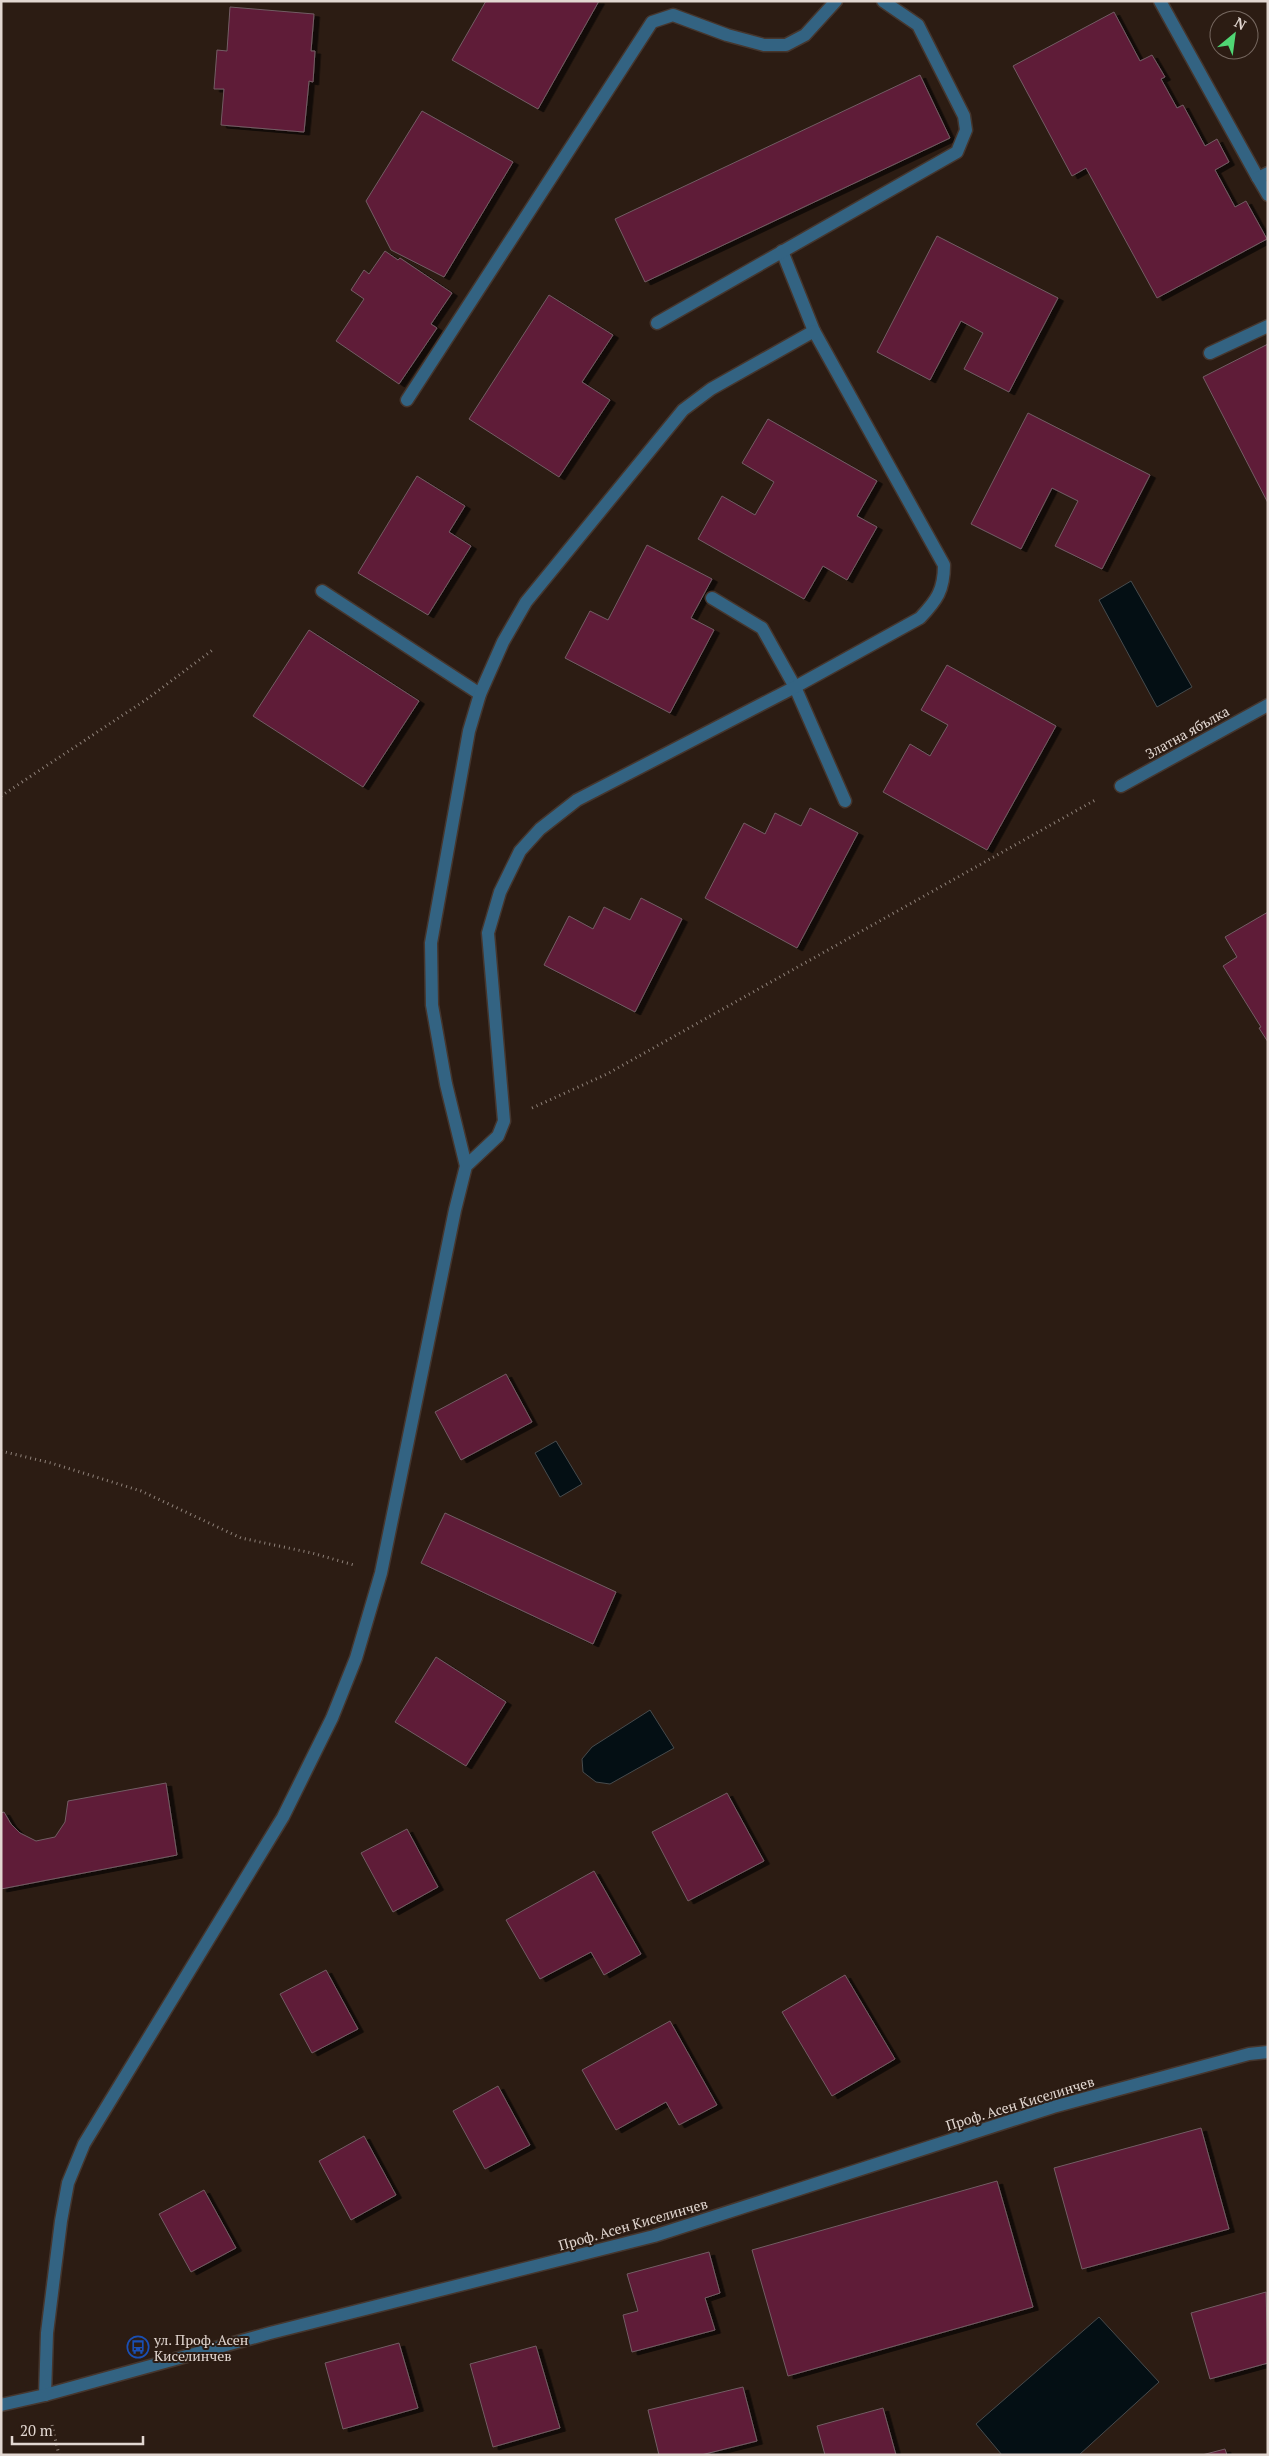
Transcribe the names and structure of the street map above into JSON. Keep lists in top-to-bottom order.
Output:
{
  "streets": {
    "street": ["Златна ябълка", "Проф. Асен Киселинчев"]
  },
  "places": {
    "bus stop": ["ул. Проф. Асен Киселинчев"]
  },
  "scale_bar": "20 m",
  "north": "top right"
}
